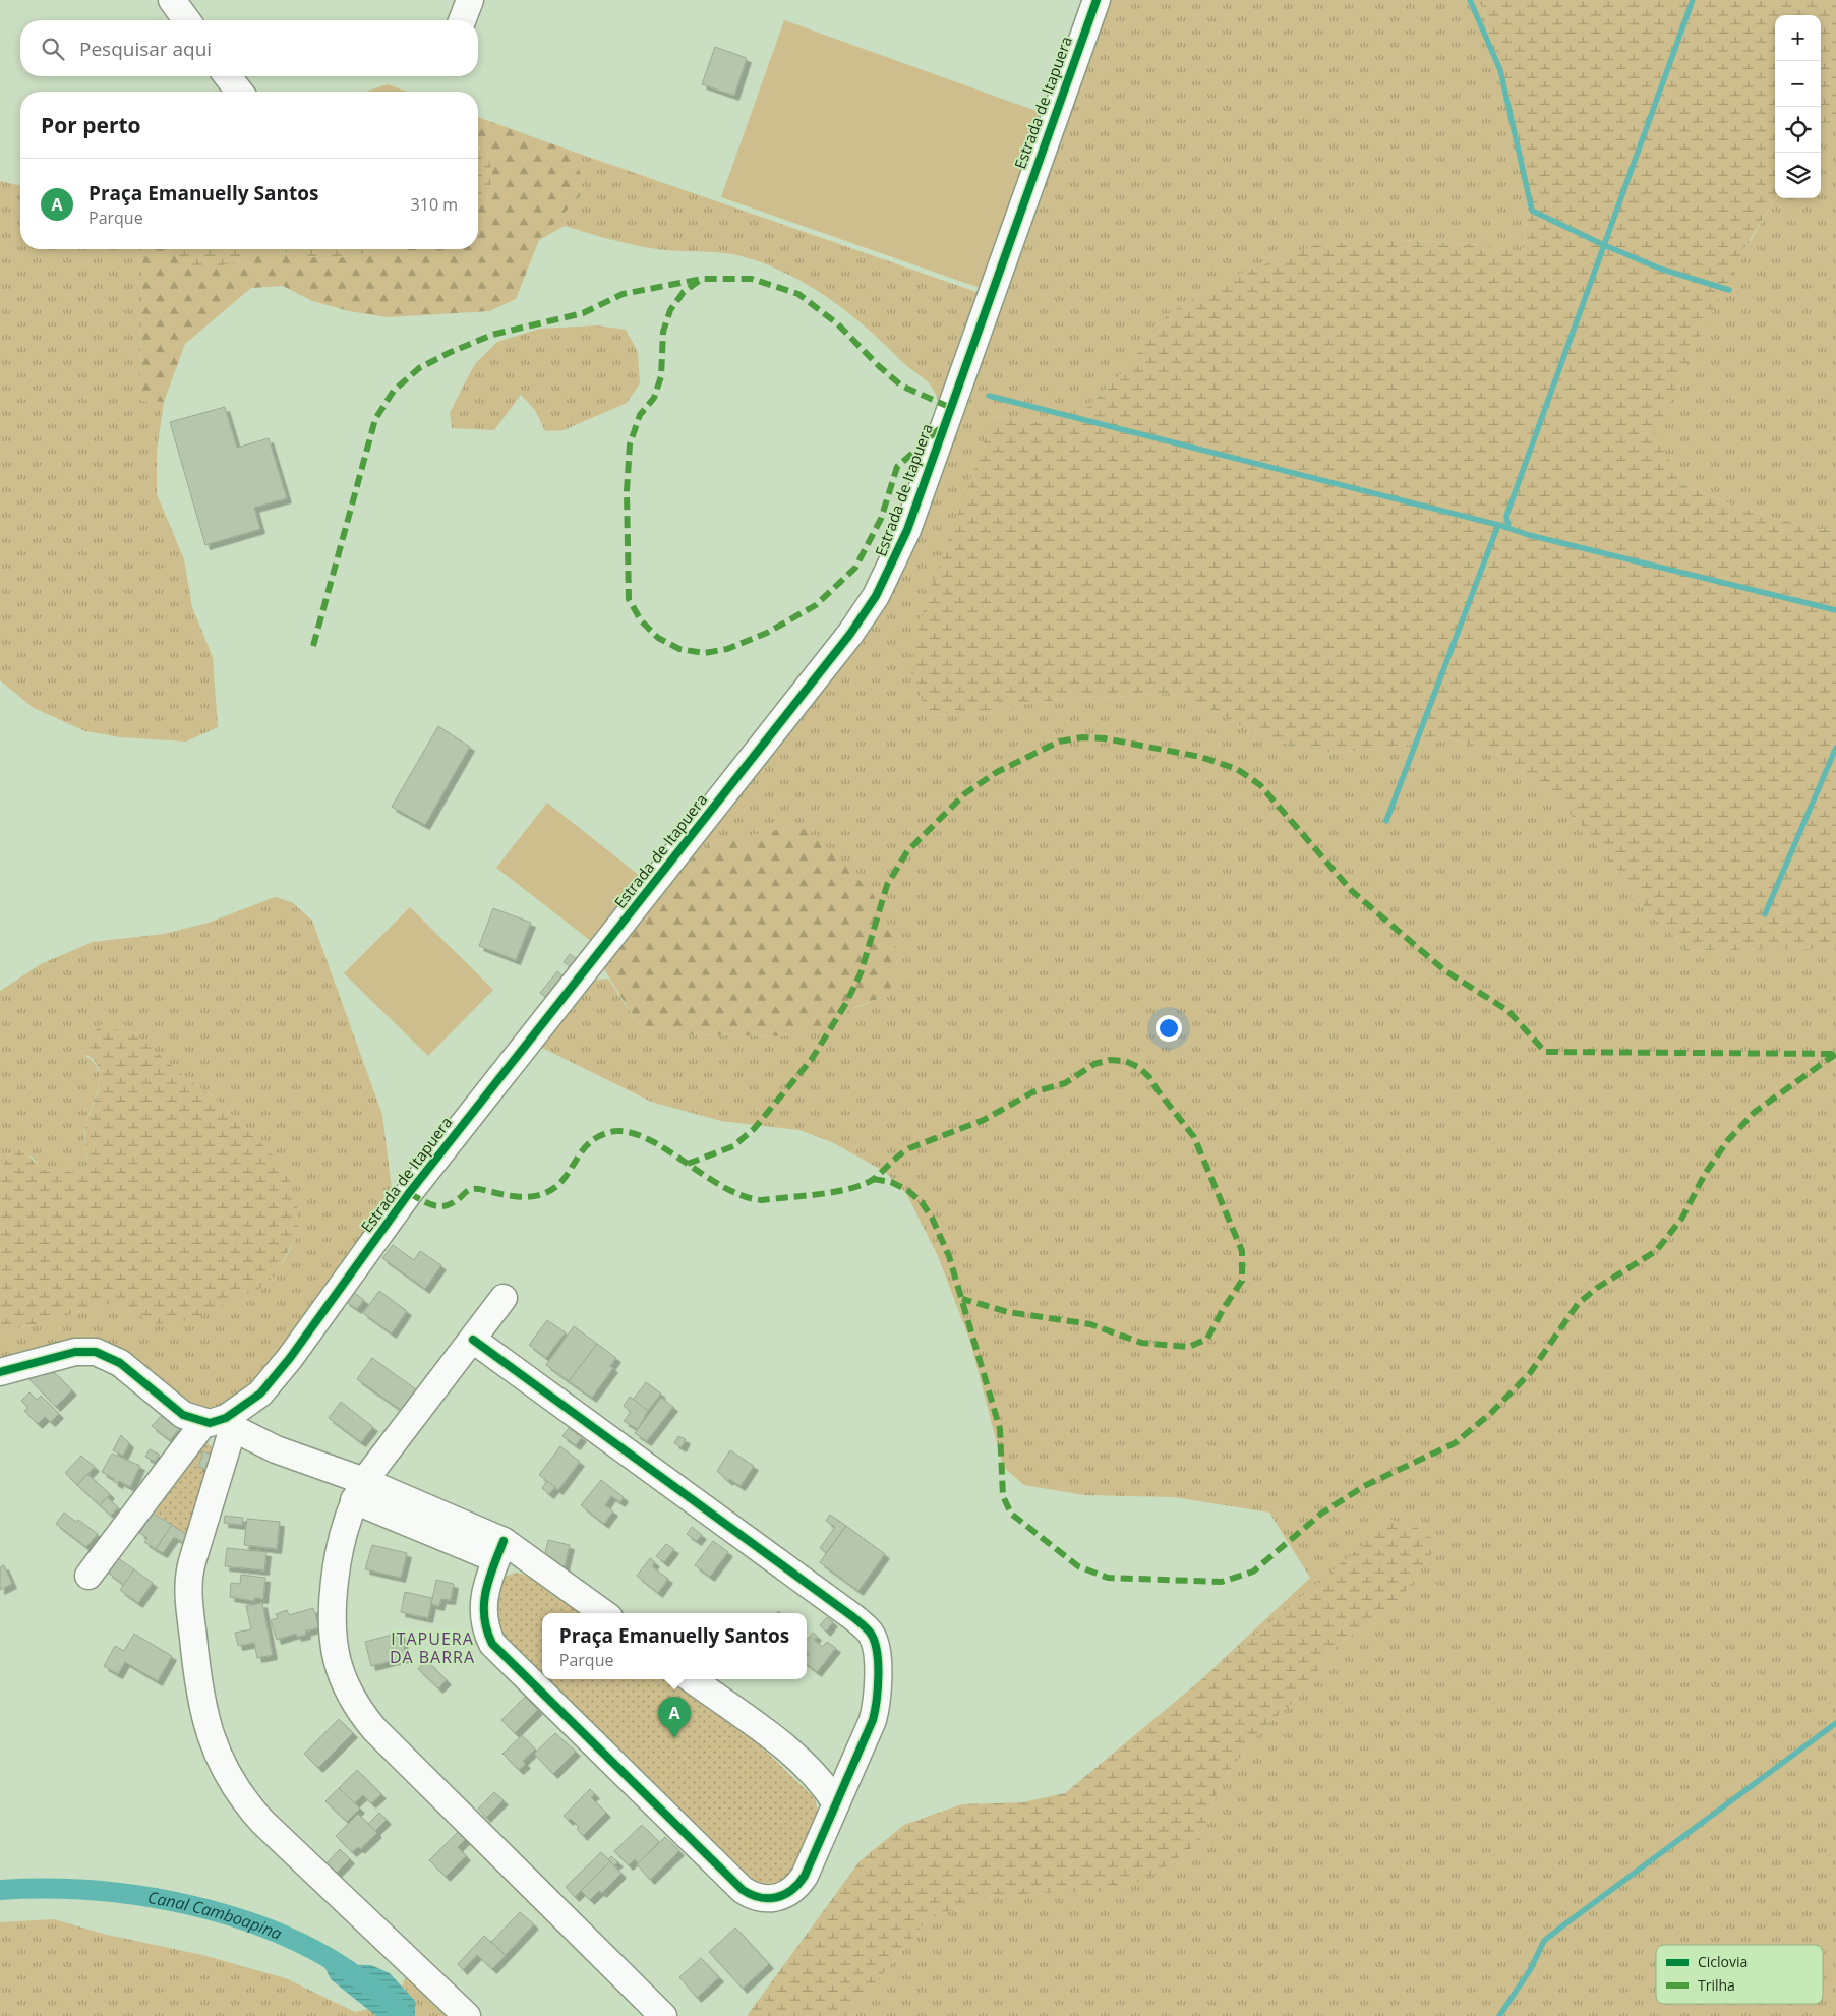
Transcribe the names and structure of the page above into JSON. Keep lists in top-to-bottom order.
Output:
{
  "streets": {
    "street": ["Estrada de Itapuera"]
  },
  "districts": ["ITAPUERA DA BARRA"],
  "water": ["Canal Camboapina"],
  "legend": ["Ciclovia", "Trilha"],
  "page": {
    "map_buttons": ["+", "−"],
    "search": "Pesquisar aqui",
    "heading": "Por perto",
    "list": [
      {
        "mark": "A",
        "name": "Praça Emanuelly Santos",
        "note": "Parque",
        "value": "310 m"
      }
    ],
    "popup": ["Praça Emanuelly Santos", "Parque"],
    "pins": "A"
  }
}
